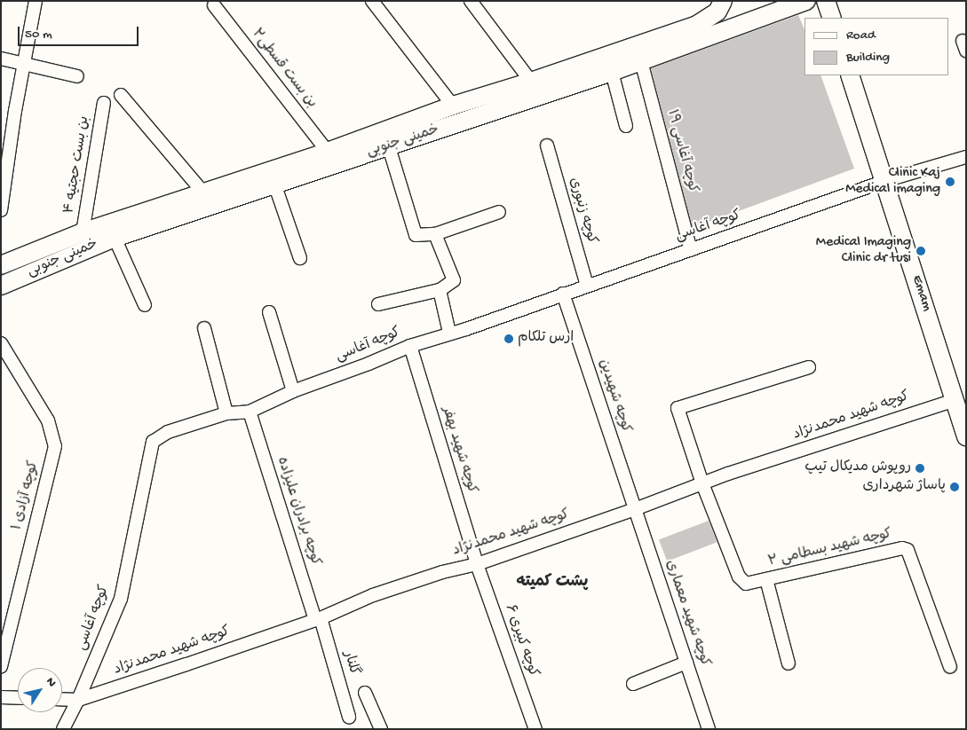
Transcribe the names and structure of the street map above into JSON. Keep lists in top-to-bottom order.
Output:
{
  "streets": {
    "main road": ["خمینی جنوبی", "Emam"],
    "street": [
      "بن بست قسطی۲",
      "کوچه آغاسی ۱۹",
      "بن بست حجتیه ۴",
      "کوچه زنبوری",
      "کوچه آغاسی",
      "کوچه شهیدین",
      "کوچه شهید محمدنژاد",
      "کوچه شهید بهفر",
      "کوچه آزادی ۱",
      "کوچه برادران علیزاده",
      "کوچه شهید بسطامی ۲",
      "کوچه شهید معماری",
      "کوچه کبیری ۶",
      "گلنار"
    ]
  },
  "crossings": [
    ["بن بست قسطی۲", "خمینی جنوبی"],
    ["خمینی جنوبی", "کوچه آغاسی ۱۹"],
    ["خمینی جنوبی", "بن بست حجتیه ۴"],
    ["کوچه آغاسی ۱۹", "کوچه آغاسی"],
    ["کوچه زنبوری", "کوچه آغاسی"],
    ["کوچه آغاسی", "Emam"],
    ["کوچه آغاسی", "کوچه شهیدین"],
    ["کوچه آغاسی", "کوچه شهید محمدنژاد"],
    ["کوچه آغاسی", "کوچه شهید بهفر"],
    ["کوچه آغاسی", "کوچه برادران علیزاده"],
    ["Emam", "کوچه شهید محمدنژاد"],
    ["کوچه شهیدین", "کوچه شهید محمدنژاد"],
    ["کوچه شهیدین", "کوچه شهید معماری"],
    ["کوچه شهید محمدنژاد", "کوچه شهید بهفر"],
    ["کوچه شهید محمدنژاد", "کوچه برادران علیزاده"],
    ["کوچه شهید محمدنژاد", "کوچه شهید بسطامی ۲"],
    ["کوچه شهید محمدنژاد", "کوچه شهید معماری"],
    ["کوچه شهید محمدنژاد", "کوچه کبیری ۶"],
    ["کوچه شهید محمدنژاد", "گلنار"],
    ["کوچه شهید بهفر", "کوچه کبیری ۶"],
    ["کوچه برادران علیزاده", "گلنار"]
  ],
  "districts": ["پشت کمیته"],
  "places": [
    "Clinic Kaj Medical imaging",
    "Medical Imaging Clinic dr tusi",
    "ارس تلکام",
    "روپوش مدیکال تیپ",
    "پاساژ شهرداری"
  ],
  "legend": ["Road", "Building"],
  "scale_bar": "50 m",
  "north": "top right"
}
